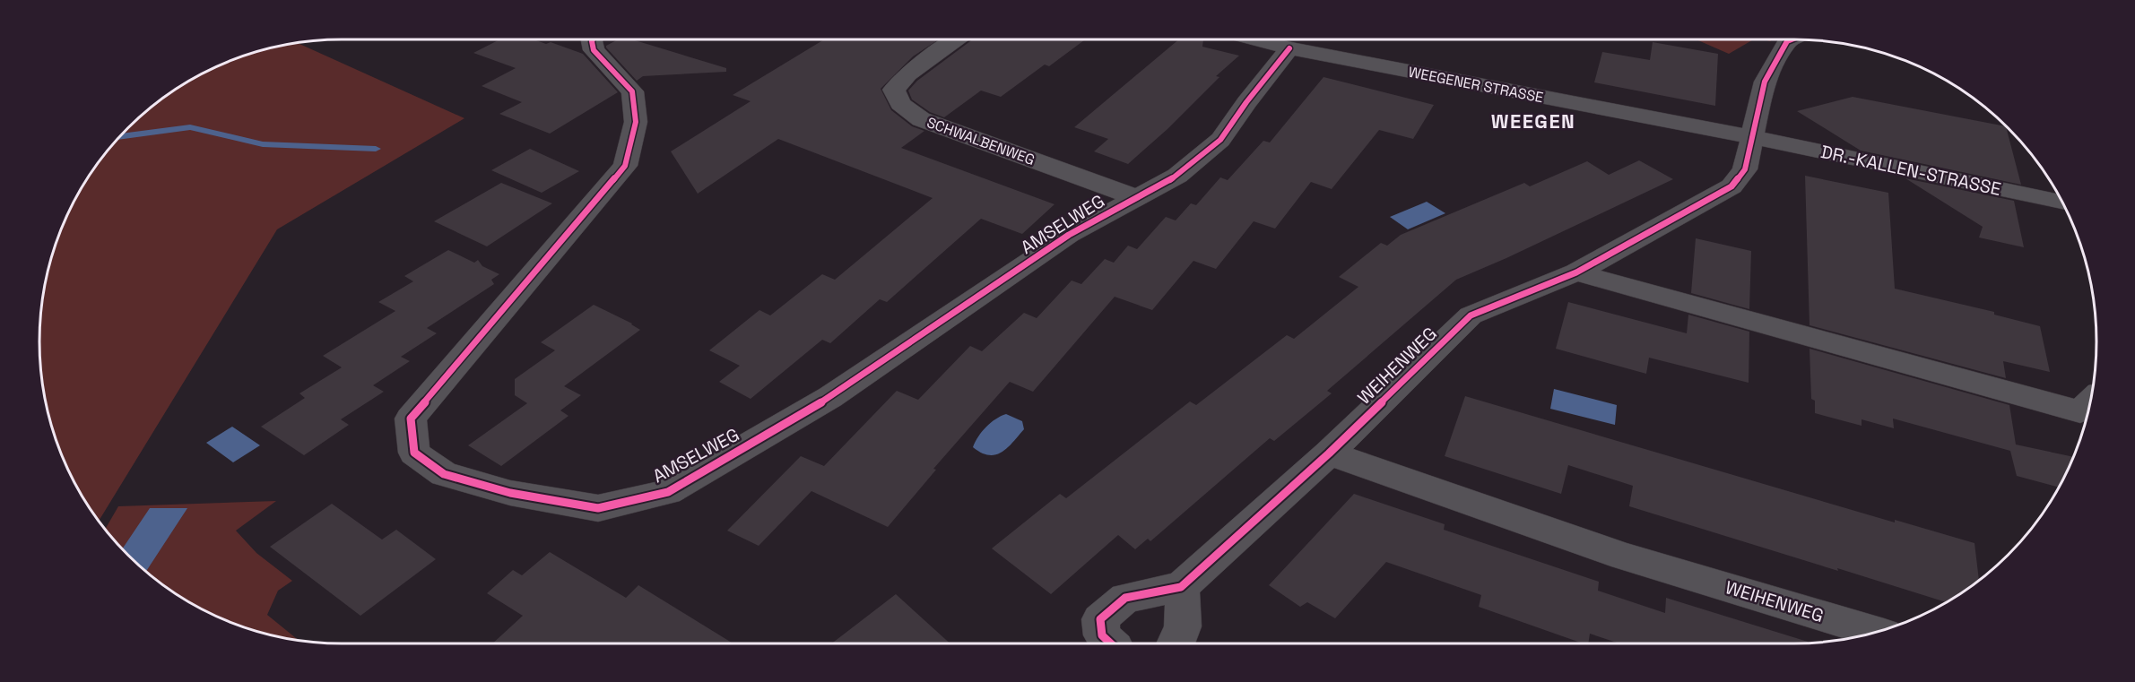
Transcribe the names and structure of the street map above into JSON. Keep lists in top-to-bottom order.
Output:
{
  "streets": {
    "street": [
      "WEEGENER STRASSE",
      "SCHWALBENWEG",
      "DR.-KALLEN-STRASSE",
      "AMSELWEG",
      "WEIHENWEG"
    ]
  },
  "crossings": [
    ["WEEGENER STRASSE", "DR.-KALLEN-STRASSE"],
    ["WEEGENER STRASSE", "AMSELWEG"],
    ["WEEGENER STRASSE", "WEIHENWEG"],
    ["SCHWALBENWEG", "AMSELWEG"],
    ["DR.-KALLEN-STRASSE", "WEIHENWEG"]
  ],
  "districts": ["WEEGEN"]
}
